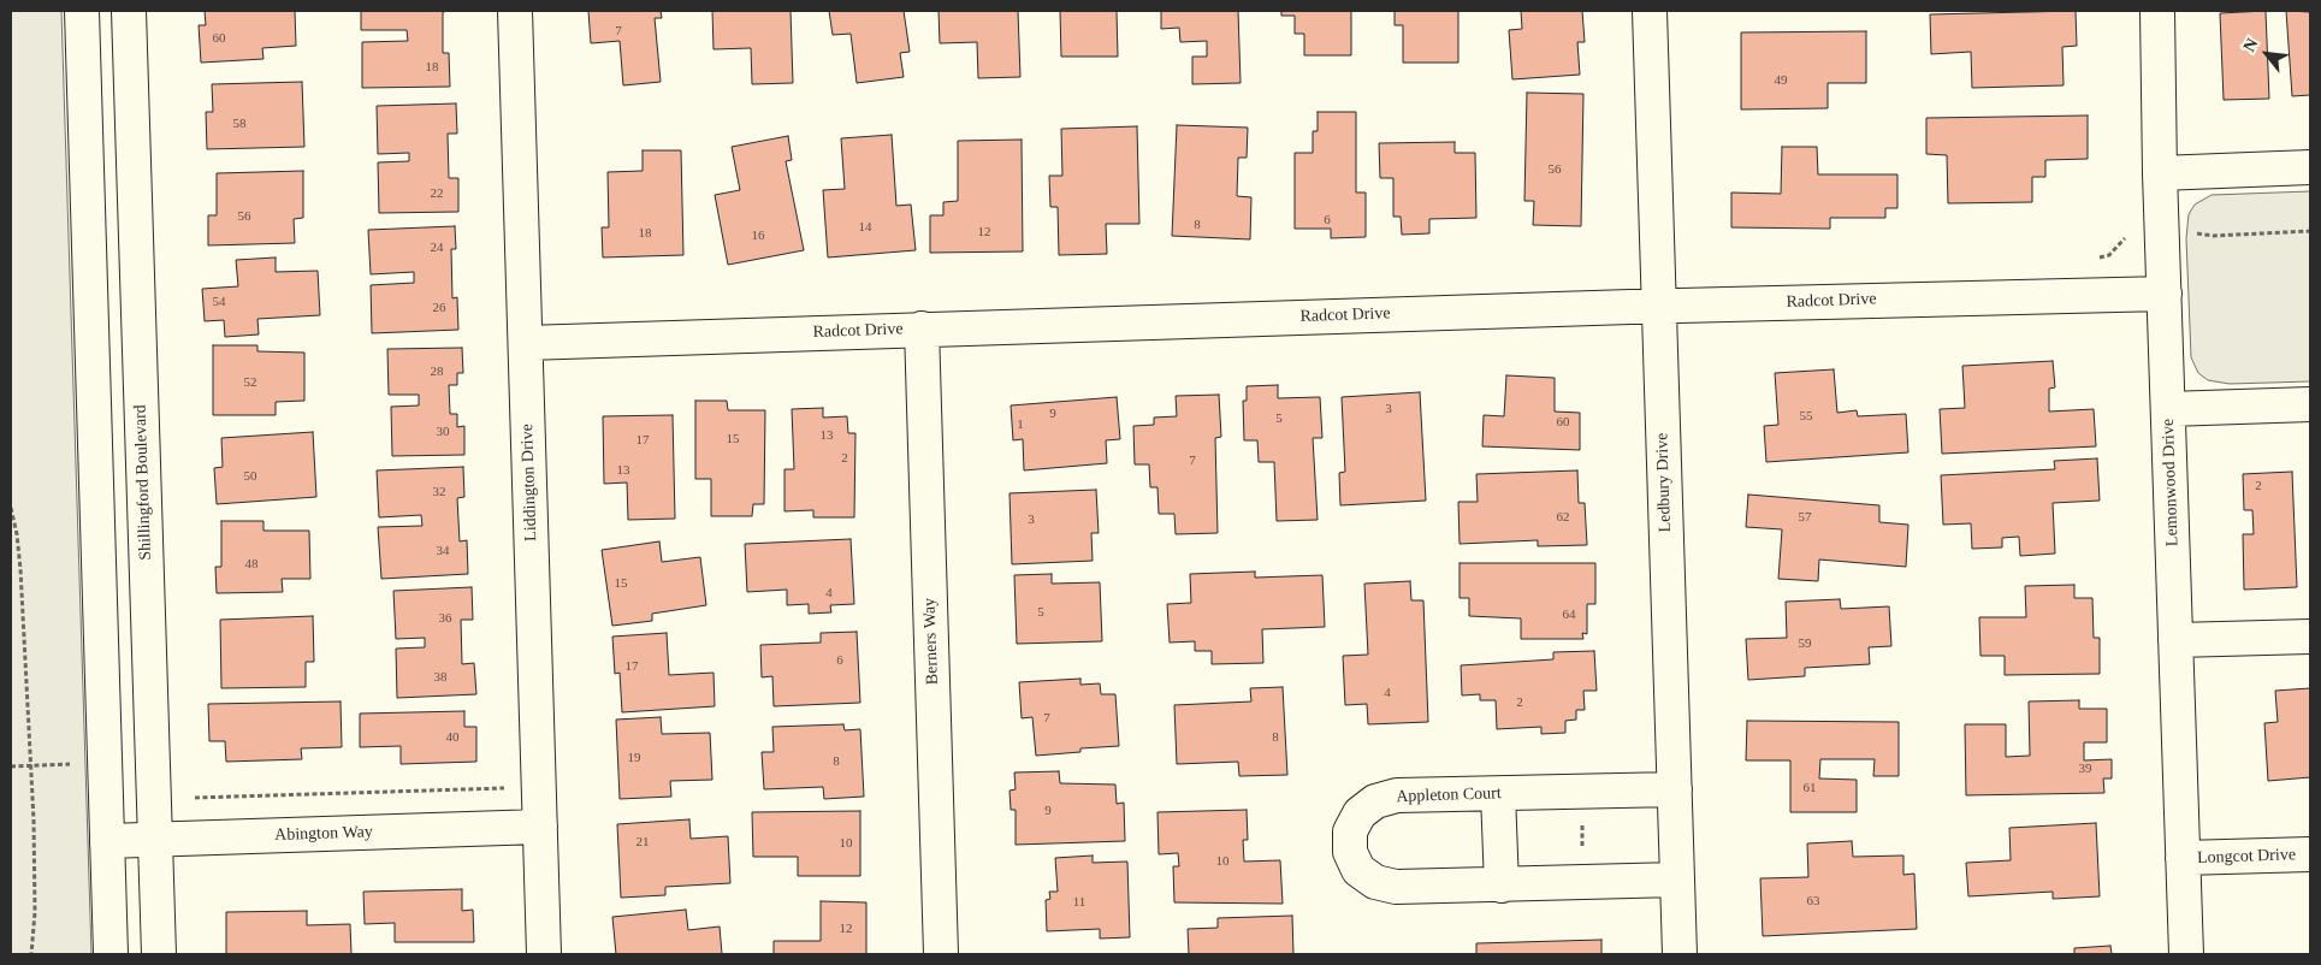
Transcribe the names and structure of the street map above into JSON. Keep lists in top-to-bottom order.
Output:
{
  "streets": {
    "street": [
      "Radcot Drive",
      "Shillingford Boulevard",
      "Liddington Drive",
      "Ledbury Drive",
      "Lemonwood Drive",
      "Berners Way",
      "Appleton Court",
      "Abington Way",
      "Longcot Drive"
    ]
  },
  "crossings": [
    ["Radcot Drive", "Liddington Drive"],
    ["Radcot Drive", "Ledbury Drive"],
    ["Radcot Drive", "Lemonwood Drive"],
    ["Radcot Drive", "Berners Way"],
    ["Shillingford Boulevard", "Abington Way"],
    ["Liddington Drive", "Abington Way"],
    ["Ledbury Drive", "Appleton Court"],
    ["Lemonwood Drive", "Longcot Drive"]
  ],
  "house_numbers": [
    "7",
    "60",
    "18",
    "49",
    "58",
    "56",
    "22",
    "56",
    "6",
    "8",
    "14",
    "12",
    "18",
    "16",
    "24",
    "54",
    "26",
    "28",
    "52",
    "3",
    "9",
    "55",
    "5",
    "60",
    "1",
    "30",
    "13",
    "15",
    "17",
    "2",
    "7",
    "13",
    "50",
    "2",
    "32",
    "62",
    "57",
    "3",
    "34",
    "48",
    "15",
    "4",
    "5",
    "64",
    "36",
    "59",
    "6",
    "17",
    "38",
    "4",
    "2",
    "7",
    "40",
    "8",
    "19",
    "8",
    "39",
    "61",
    "9",
    "21",
    "10",
    "10",
    "63",
    "11",
    "12"
  ],
  "north": "top left"
}
